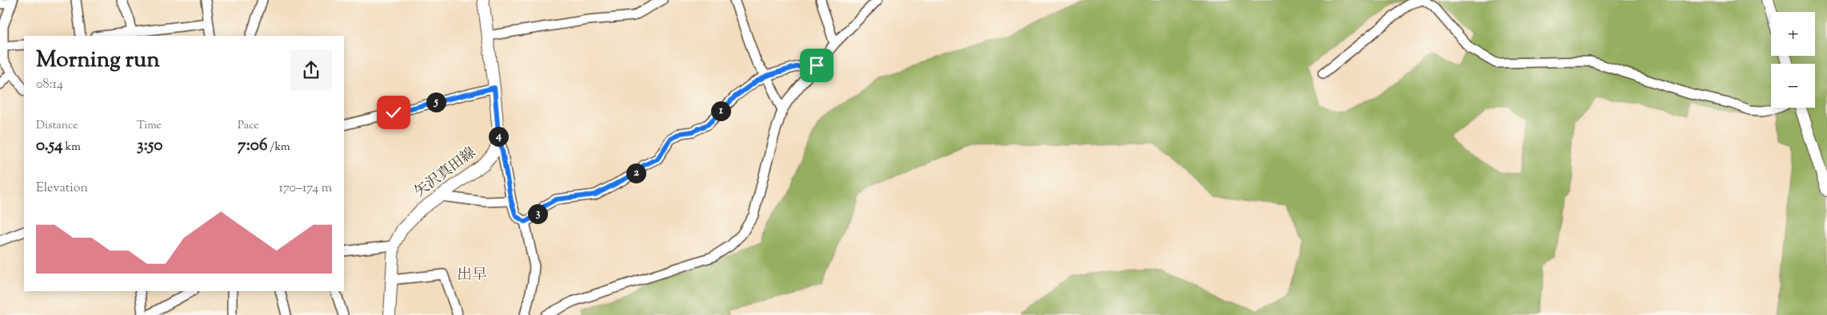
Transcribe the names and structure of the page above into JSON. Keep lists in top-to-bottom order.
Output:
{
  "streets": {
    "main road": ["矢沢真田線"]
  },
  "districts": ["出早"],
  "page": {
    "map_buttons": ["+", "−"],
    "heading": ["Morning run", "08:14"],
    "pins": [
      "5",
      "1",
      "4",
      "2",
      "3"
    ],
    "stats": [
      ["Distance", "0.54 km"],
      ["Time", "3:50"],
      ["Pace", "7:06 /km"]
    ],
    "chart": ["Elevation", "170–174 m"]
  }
}
